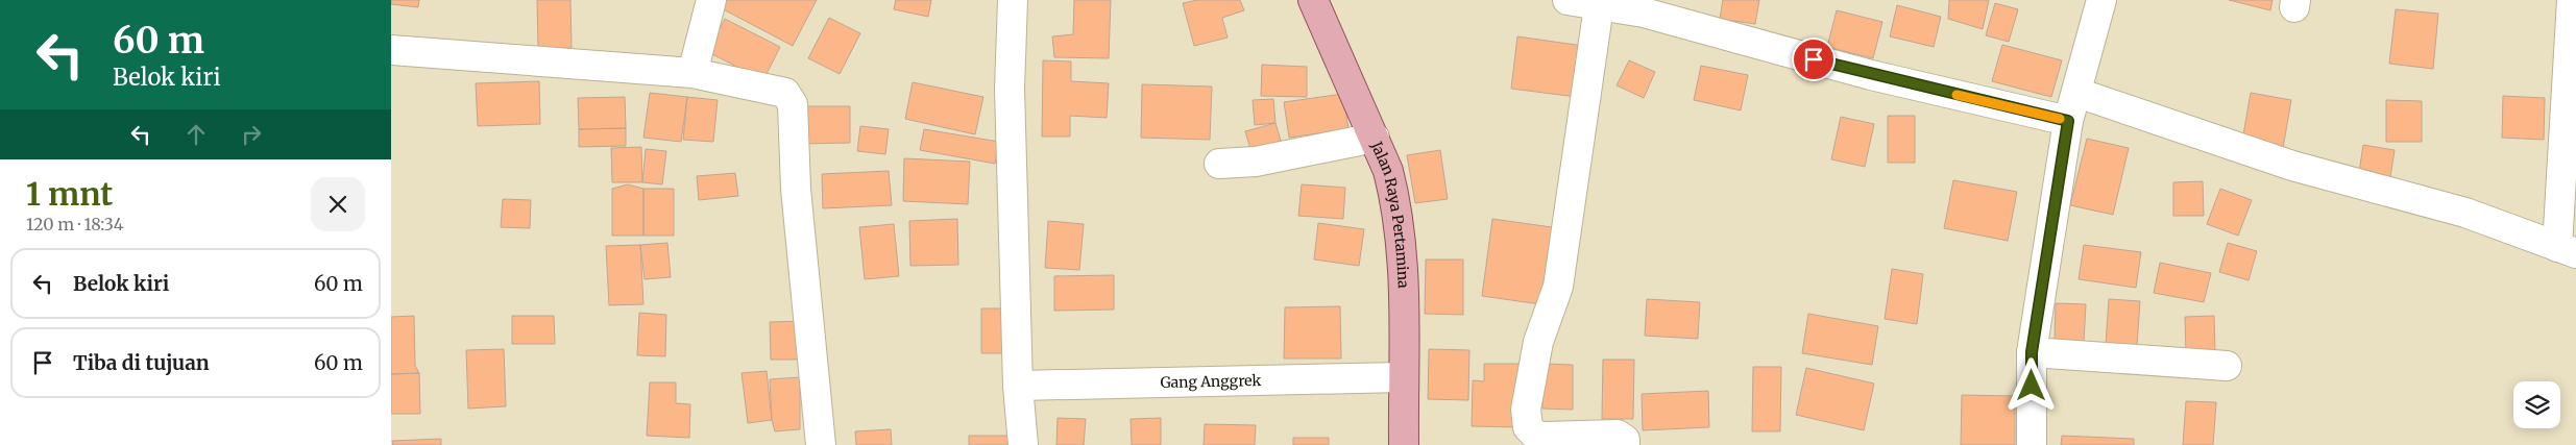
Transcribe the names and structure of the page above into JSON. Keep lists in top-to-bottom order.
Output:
{
  "streets": {
    "main road": ["Jalan Raya Pertamina"],
    "street": ["Gang Anggrek"]
  },
  "crossings": [
    ["Jalan Raya Pertamina", "Gang Anggrek"]
  ],
  "page": {
    "turn": ["60 m", "Belok kiri"],
    "heading": ["1 mnt", "120 m · 18:34"],
    "list": [
      {
        "name": "Belok kiri",
        "value": "60 m"
      },
      {
        "name": "Tiba di tujuan",
        "value": "60 m"
      }
    ]
  }
}
